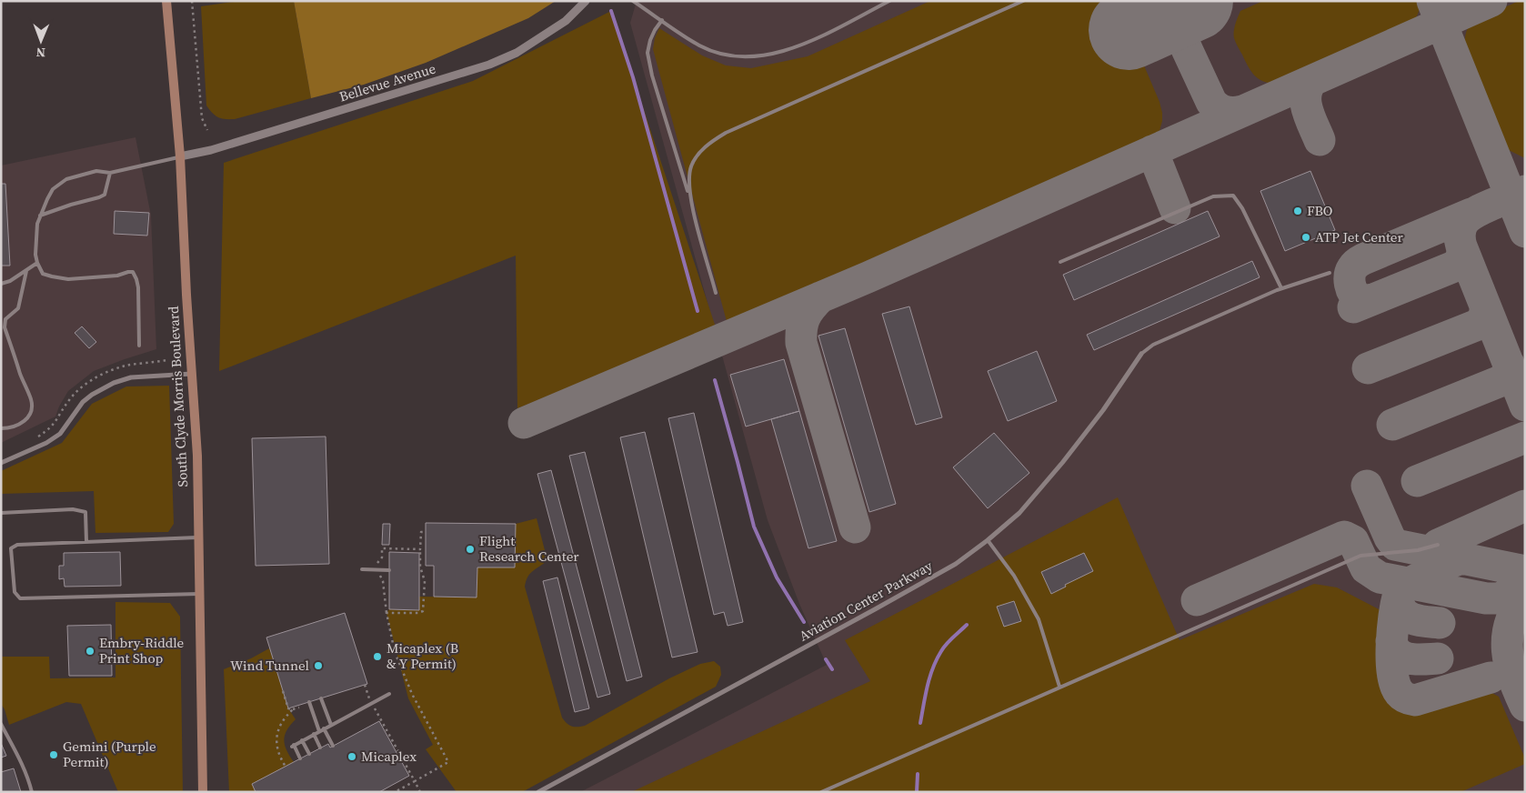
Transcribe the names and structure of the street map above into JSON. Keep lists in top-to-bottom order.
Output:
{
  "streets": {
    "main road": ["South Clyde Morris Boulevard"],
    "street": ["Bellevue Avenue", "Aviation Center Parkway"]
  },
  "crossings": [
    ["Bellevue Avenue", "South Clyde Morris Boulevard"]
  ],
  "places": [
    "FBO",
    "ATP Jet Center",
    "Flight Research Center",
    "Embry-Riddle Print Shop",
    "Micaplex (B & Y Permit)",
    "Wind Tunnel",
    "Gemini (Purple Permit)",
    "Micaplex"
  ],
  "north": "bottom"
}
